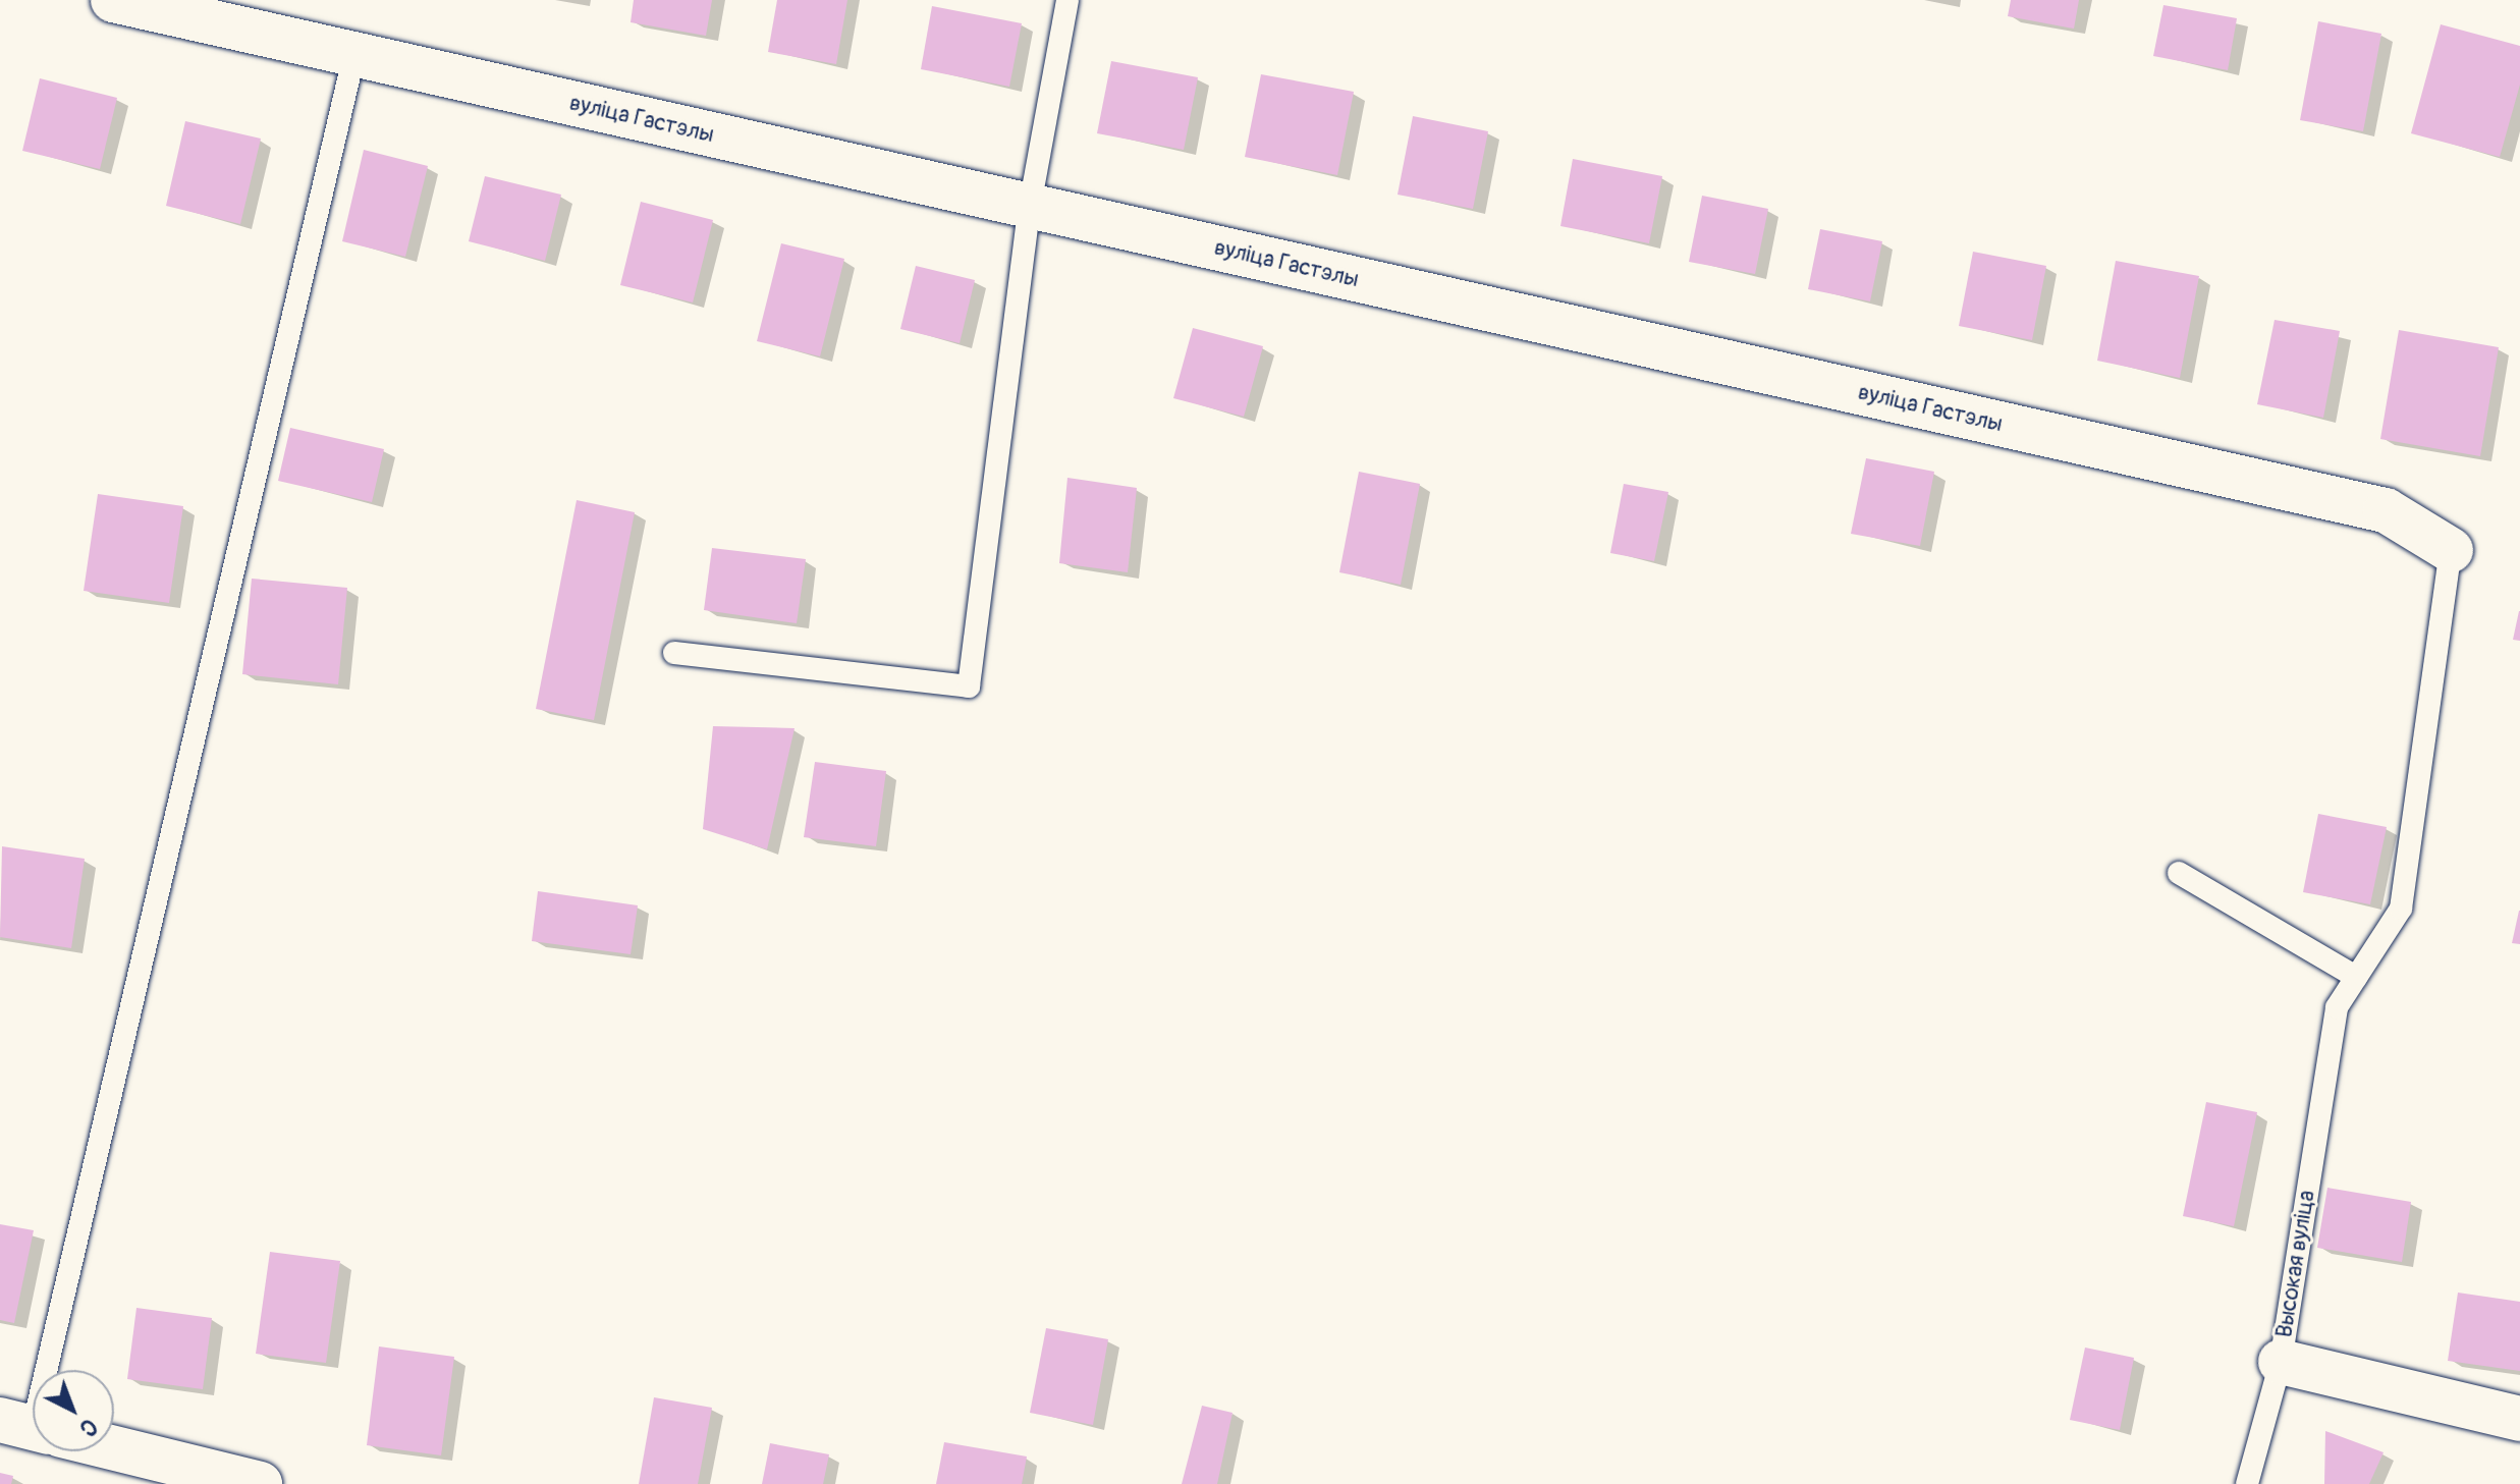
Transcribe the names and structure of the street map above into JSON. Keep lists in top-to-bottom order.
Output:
{
  "streets": {
    "street": ["вуліца Гастэлы", "Высокая вуліца"]
  },
  "crossings": [
    ["вуліца Гастэлы", "Высокая вуліца"]
  ],
  "north": "bottom right"
}
